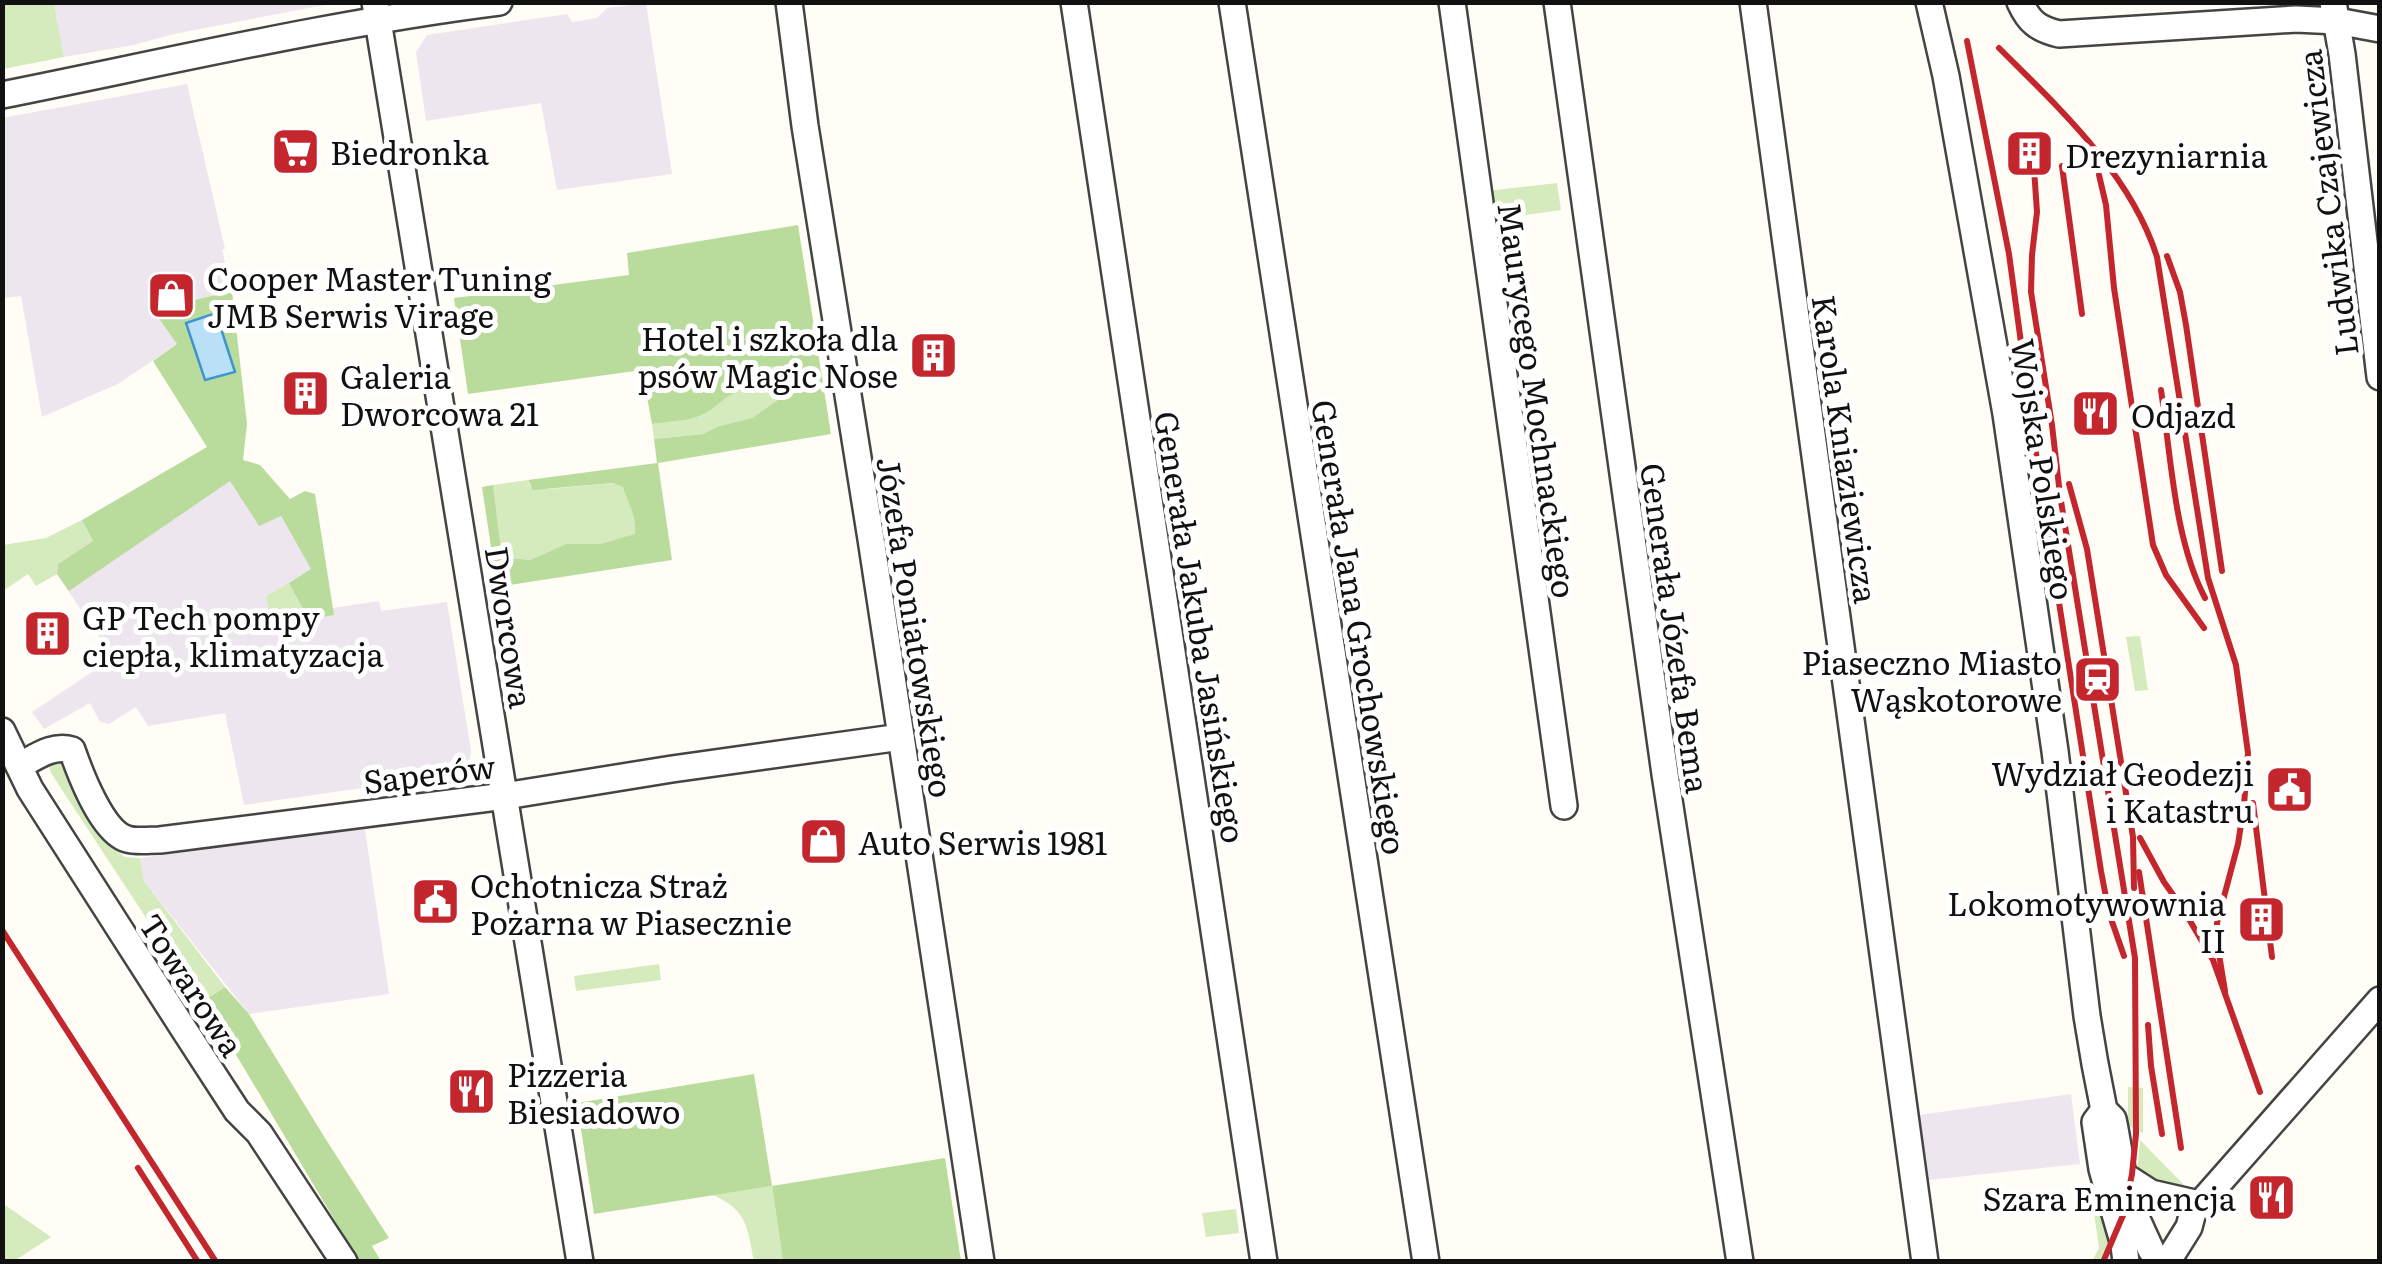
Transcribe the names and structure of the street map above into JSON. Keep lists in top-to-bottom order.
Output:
{
  "streets": {
    "street": [
      "Ludwika Czajewicza",
      "Maurycego Mochnackiego",
      "Karola Kniaziewicza",
      "Wojska Polskiego",
      "Dworcowa",
      "Józefa Poniatowskiego",
      "Generała Jakuba Jasińskiego",
      "Generała Jana Grochowskiego",
      "Generała Józefa Bema",
      "Saperów",
      "Towarowa"
    ]
  },
  "crossings": [
    ["Dworcowa", "Saperów"],
    ["Józefa Poniatowskiego", "Saperów"],
    ["Saperów", "Towarowa"]
  ],
  "places": {
    "supermarket": ["Biedronka"],
    "building": [
      "Drezyniarnia",
      "Hotel i szkoła dla psów Magic Nose",
      "Galeria Dworcowa 21",
      "GP Tech pompy ciepła, klimatyzacja",
      "Lokomotywownia II"
    ],
    "shop": ["Cooper Master Tuning JMB Serwis Virage", "Auto Serwis 1981"],
    "restaurant": ["Odjazd", "Pizzeria Biesiadowo", "Szara Eminencja"],
    "station": ["Piaseczno Miasto Wąskotorowe"],
    "public building": ["Wydział Geodezji i Katastru", "Ochotnicza Straż Pożarna w Piasecznie"]
  }
}
